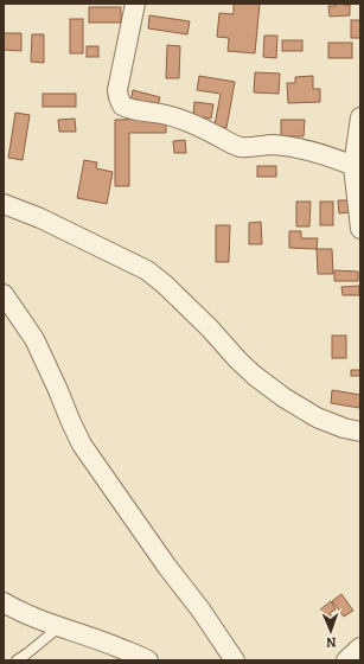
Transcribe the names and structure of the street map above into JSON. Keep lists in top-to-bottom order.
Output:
{
  "north": "bottom"
}
